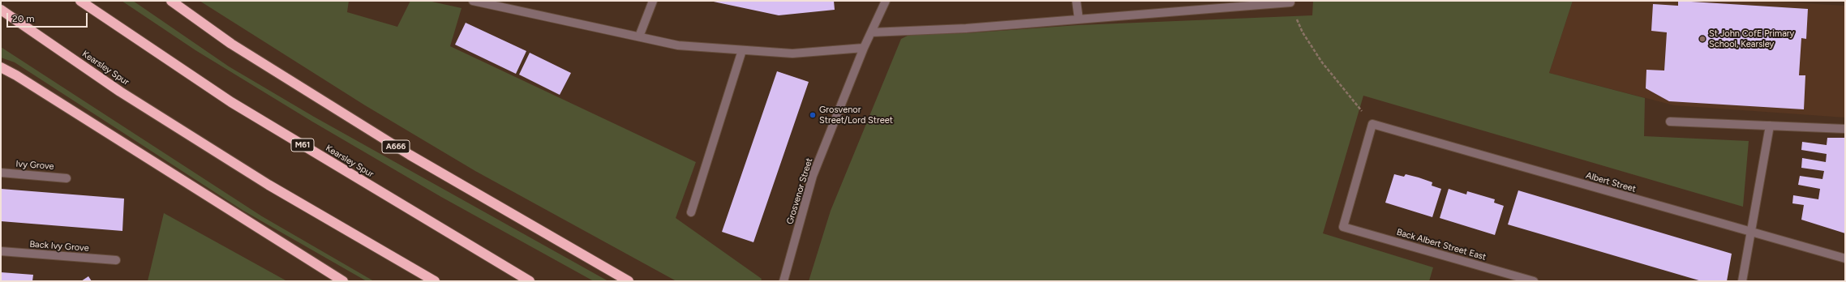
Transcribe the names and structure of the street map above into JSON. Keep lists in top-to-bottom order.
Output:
{
  "streets": {
    "highway": ["Kearsley Spur", "M61", "A666"],
    "street": [
      "Ivy Grove",
      "Albert Street",
      "Grosvenor Street",
      "Back Albert Street East",
      "Back Ivy Grove"
    ]
  },
  "crossings": [
    ["Albert Street", "Back Albert Street East"]
  ],
  "places": ["St John CofE Primary School, Kearsley", "Grosvenor Street/Lord Street"],
  "scale_bar": "20 m"
}
